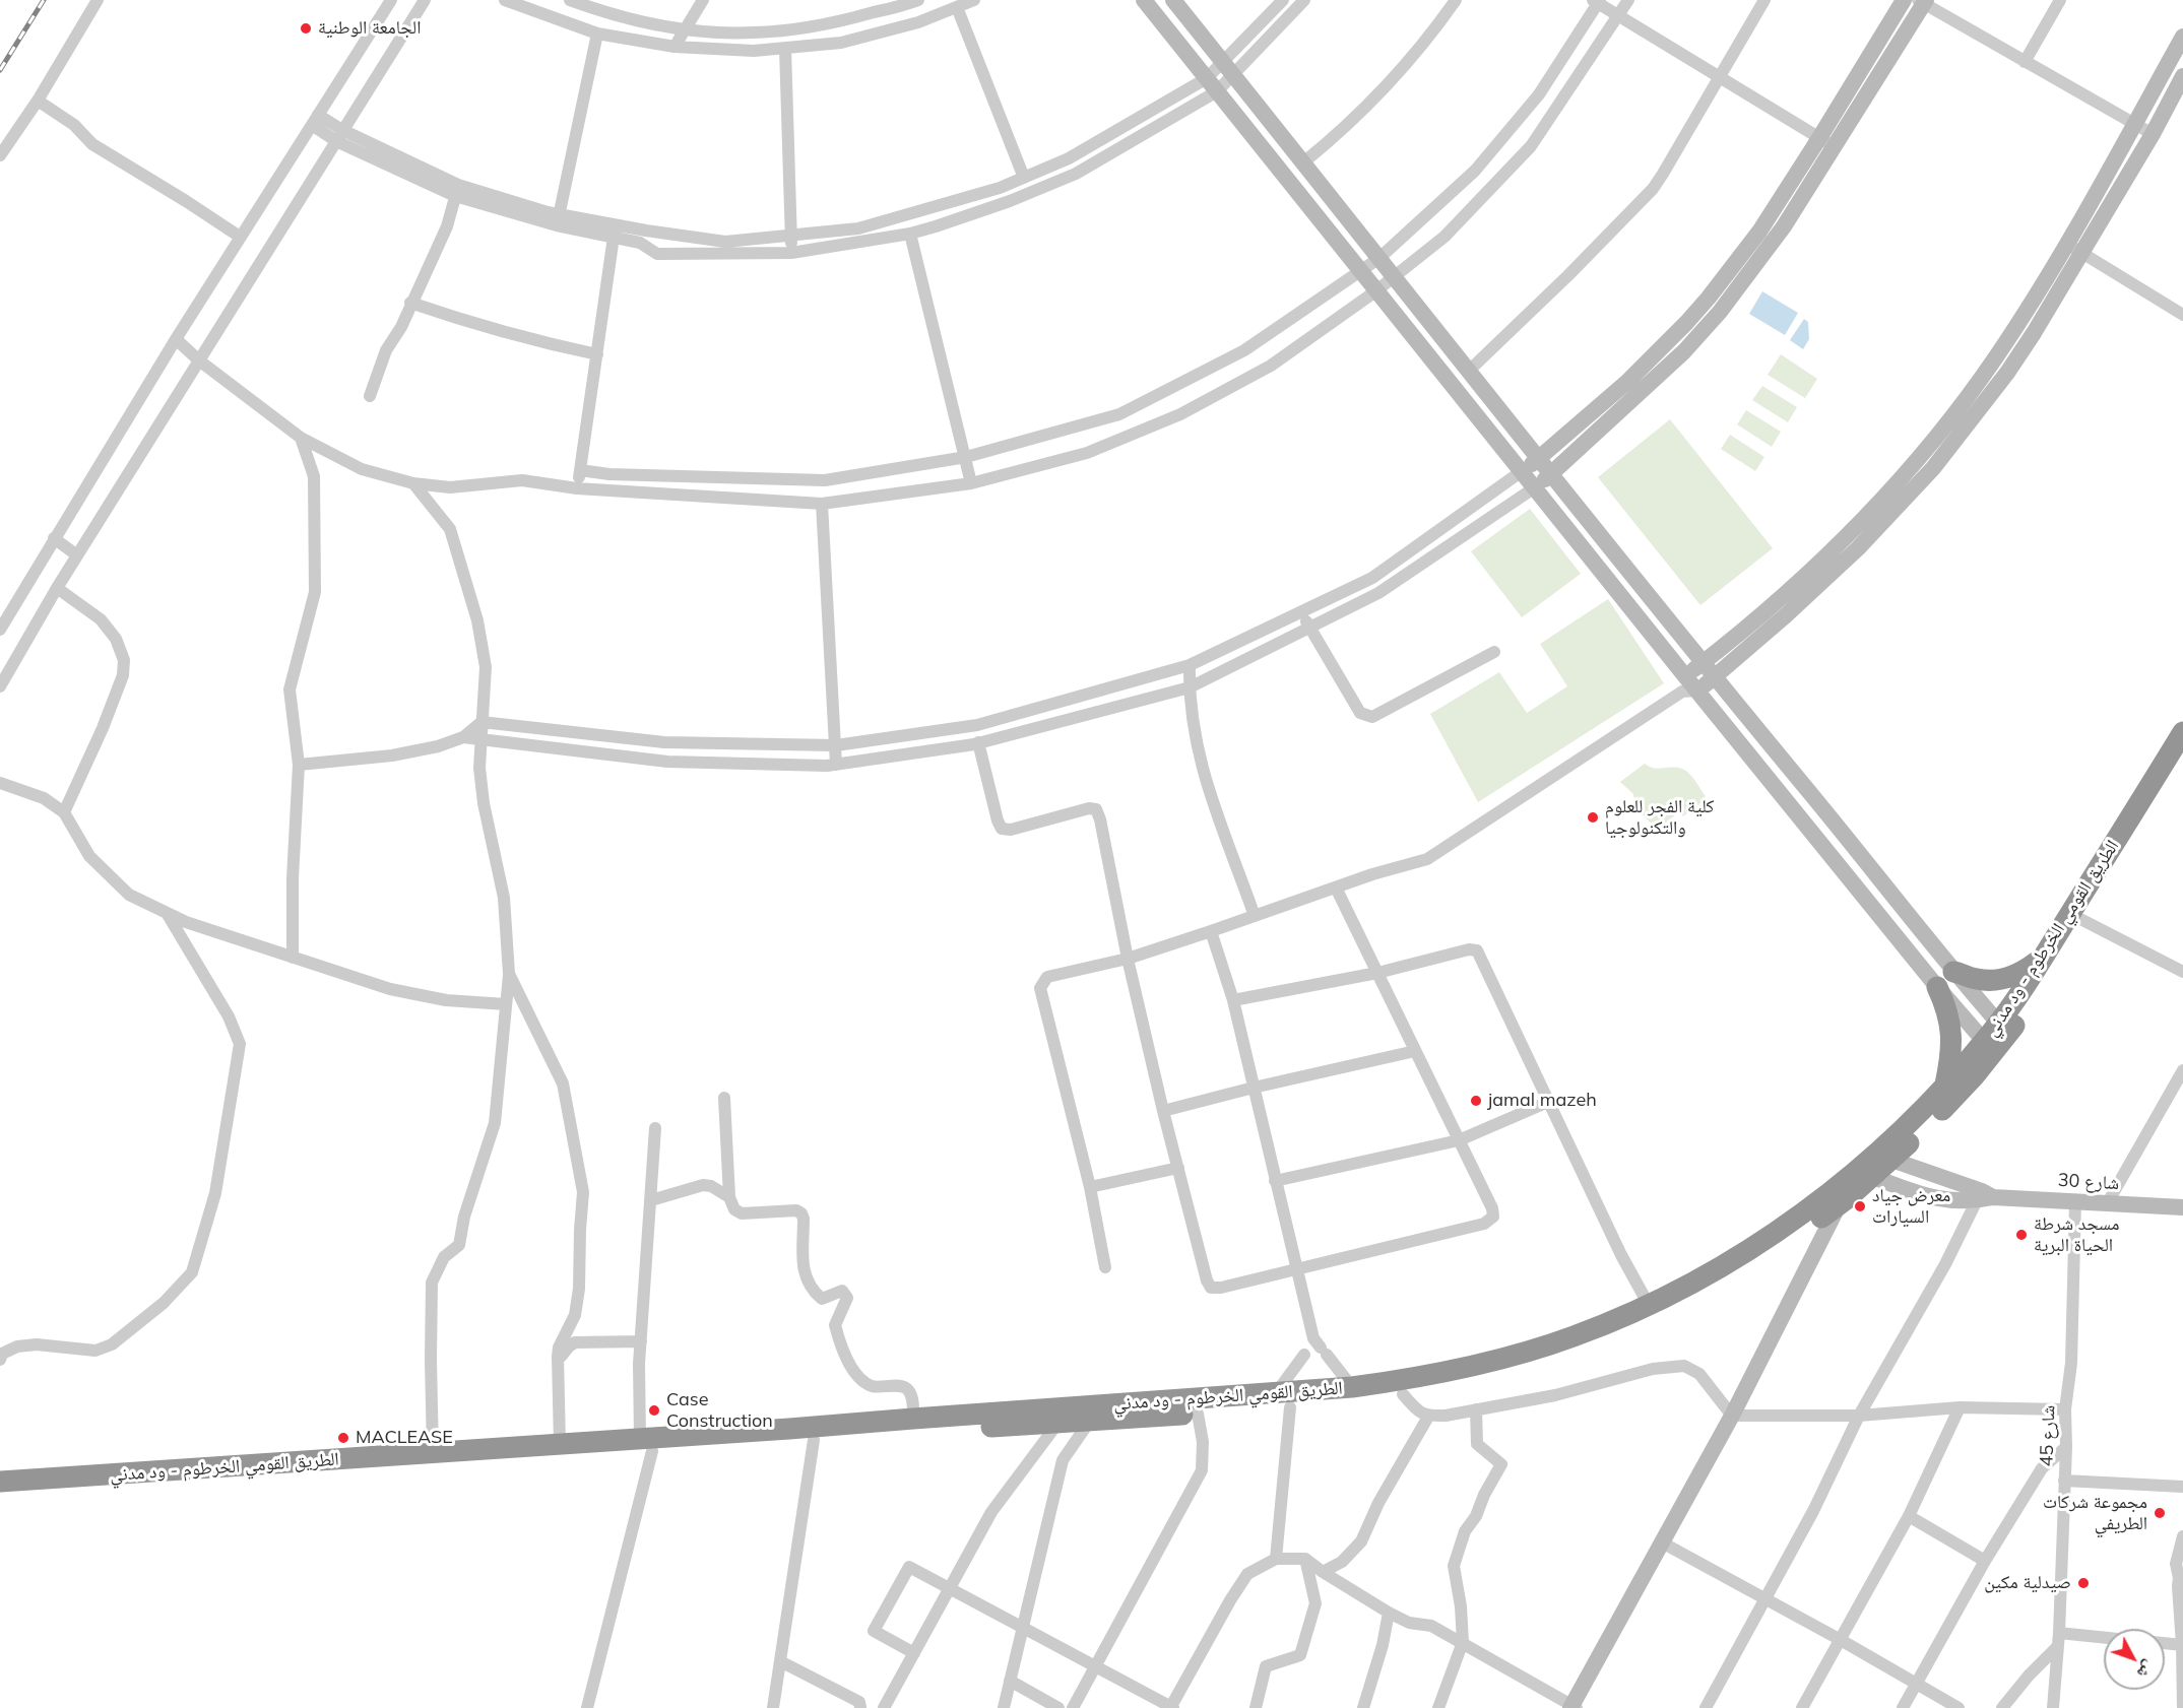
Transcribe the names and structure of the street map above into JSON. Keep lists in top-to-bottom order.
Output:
{
  "streets": {
    "highway": ["الطريق القومي الخرطوم - ود مدني"],
    "street": ["شارع 30", "شارع 45"]
  },
  "crossings": [
    ["الطريق القومي الخرطوم - ود مدني", "شارع 30"],
    ["شارع 30", "شارع 45"]
  ],
  "places": [
    "الجامعة الوطنية",
    "كلية الفجر للعلوم والتكنولوجيا",
    "jamal mazeh",
    "معرض جياد السيارات",
    "مسجد شرطة الحياة البرية",
    "Case Construction",
    "MACLEASE",
    "مجموعة شركات الطريفي",
    "صيدلية مكين"
  ],
  "north": "bottom right"
}
